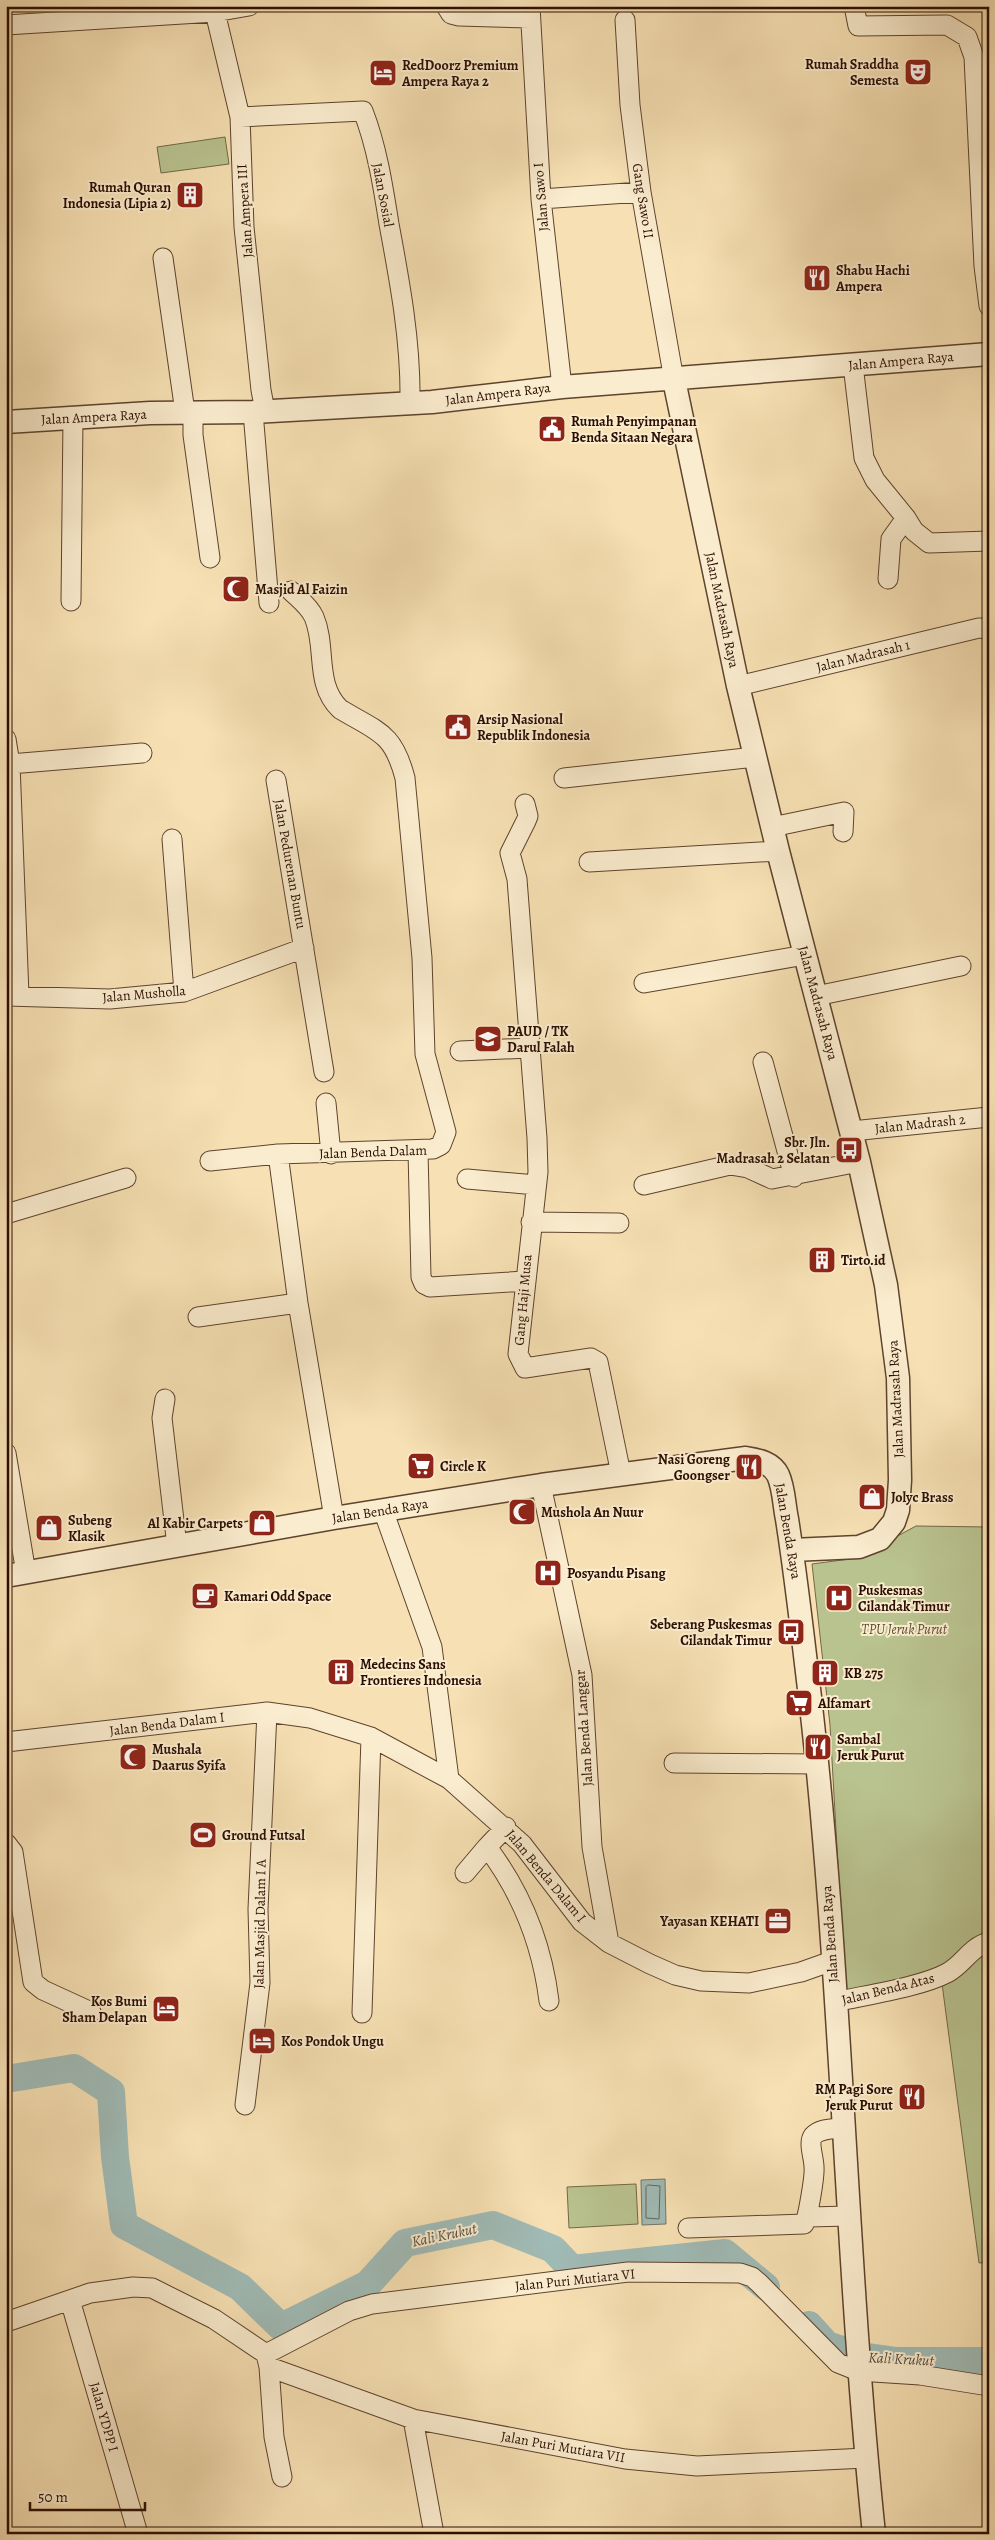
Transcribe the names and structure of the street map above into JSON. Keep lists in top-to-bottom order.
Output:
{
  "streets": {
    "street": [
      "Jalan Sosial",
      "Jalan Sawo I",
      "Gang Sawo II",
      "Jalan Ampera III",
      "Jalan Ampera Raya",
      "Jalan Madrasah Raya",
      "Jalan Madrasah 1",
      "Jalan Pedurenan Buntu",
      "Jalan Musholla",
      "Jalan Madrash 2",
      "Jalan Benda Dalam",
      "Gang Haji Musa",
      "Jalan Benda Raya",
      "Jalan Benda Dalam I",
      "Jalan Benda Langgar",
      "Jalan Masjid Dalam I A",
      "Jalan Benda Atas",
      "Jalan Puri Mutiara VI",
      "Jalan YDPP I",
      "Jalan Puri Mutiara VII"
    ]
  },
  "crossings": [
    ["Jalan Sosial", "Jalan Ampera III"],
    ["Jalan Sosial", "Jalan Ampera Raya"],
    ["Jalan Sawo I", "Jalan Ampera Raya"],
    ["Gang Sawo II", "Jalan Ampera Raya"],
    ["Gang Sawo II", "Jalan Madrasah Raya"],
    ["Jalan Ampera III", "Jalan Ampera Raya"],
    ["Jalan Ampera Raya", "Jalan Madrasah Raya"],
    ["Jalan Madrasah Raya", "Jalan Madrasah 1"],
    ["Jalan Madrasah Raya", "Jalan Madrash 2"],
    ["Jalan Madrasah Raya", "Jalan Benda Raya"],
    ["Jalan Pedurenan Buntu", "Jalan Musholla"],
    ["Gang Haji Musa", "Jalan Benda Raya"],
    ["Jalan Benda Raya", "Jalan Benda Dalam I"],
    ["Jalan Benda Raya", "Jalan Benda Langgar"],
    ["Jalan Benda Raya", "Jalan Benda Atas"],
    ["Jalan Benda Raya", "Jalan Puri Mutiara VI"],
    ["Jalan Benda Raya", "Jalan Puri Mutiara VII"],
    ["Jalan Benda Dalam I", "Jalan Benda Langgar"],
    ["Jalan Benda Dalam I", "Jalan Masjid Dalam I A"],
    ["Jalan Puri Mutiara VI", "Jalan Puri Mutiara VII"],
    ["Jalan YDPP I", "Jalan Puri Mutiara VII"]
  ],
  "water": ["Kali Krukut"],
  "parks": ["TPU Jeruk Purut"],
  "places": {
    "theatre": ["Rumah Sraddha Semesta"],
    "hotel": ["RedDoorz Premium Ampera Raya 2", "Kos Bumi Sham Delapan", "Kos Pondok Ungu"],
    "building": [
      "Rumah Quran Indonesia (Lipia 2)",
      "Tirto.id",
      "Medecins Sans Frontieres Indonesia",
      "KB 275"
    ],
    "restaurant": [
      "Shabu Hachi Ampera",
      "Nasi Goreng Goongser",
      "Sambal Jeruk Purut",
      "RM Pagi Sore Jeruk Purut"
    ],
    "public building": ["Rumah Penyimpanan Benda Sitaan Negara", "Arsip Nasional Republik Indonesia"],
    "mosque": ["Masjid Al Faizin", "Mushola An Nuur", "Mushala Daarus Syifa"],
    "school or university": ["PAUD / TK Darul Falah"],
    "bus stop": ["Sbr. Jln. Madrasah 2 Selatan", "Seberang Puskesmas Cilandak Timur"],
    "supermarket": ["Circle K", "Alfamart"],
    "shop": ["Jolyc Brass", "Al Kabir Carpets", "Subeng Klasik"],
    "hospital": ["Posyandu Pisang", "Puskesmas Cilandak Timur"],
    "cafe": ["Kamari Odd Space"],
    "sports": ["Ground Futsal"],
    "office": ["Yayasan KEHATI"]
  },
  "scale_bar": "50 m"
}
